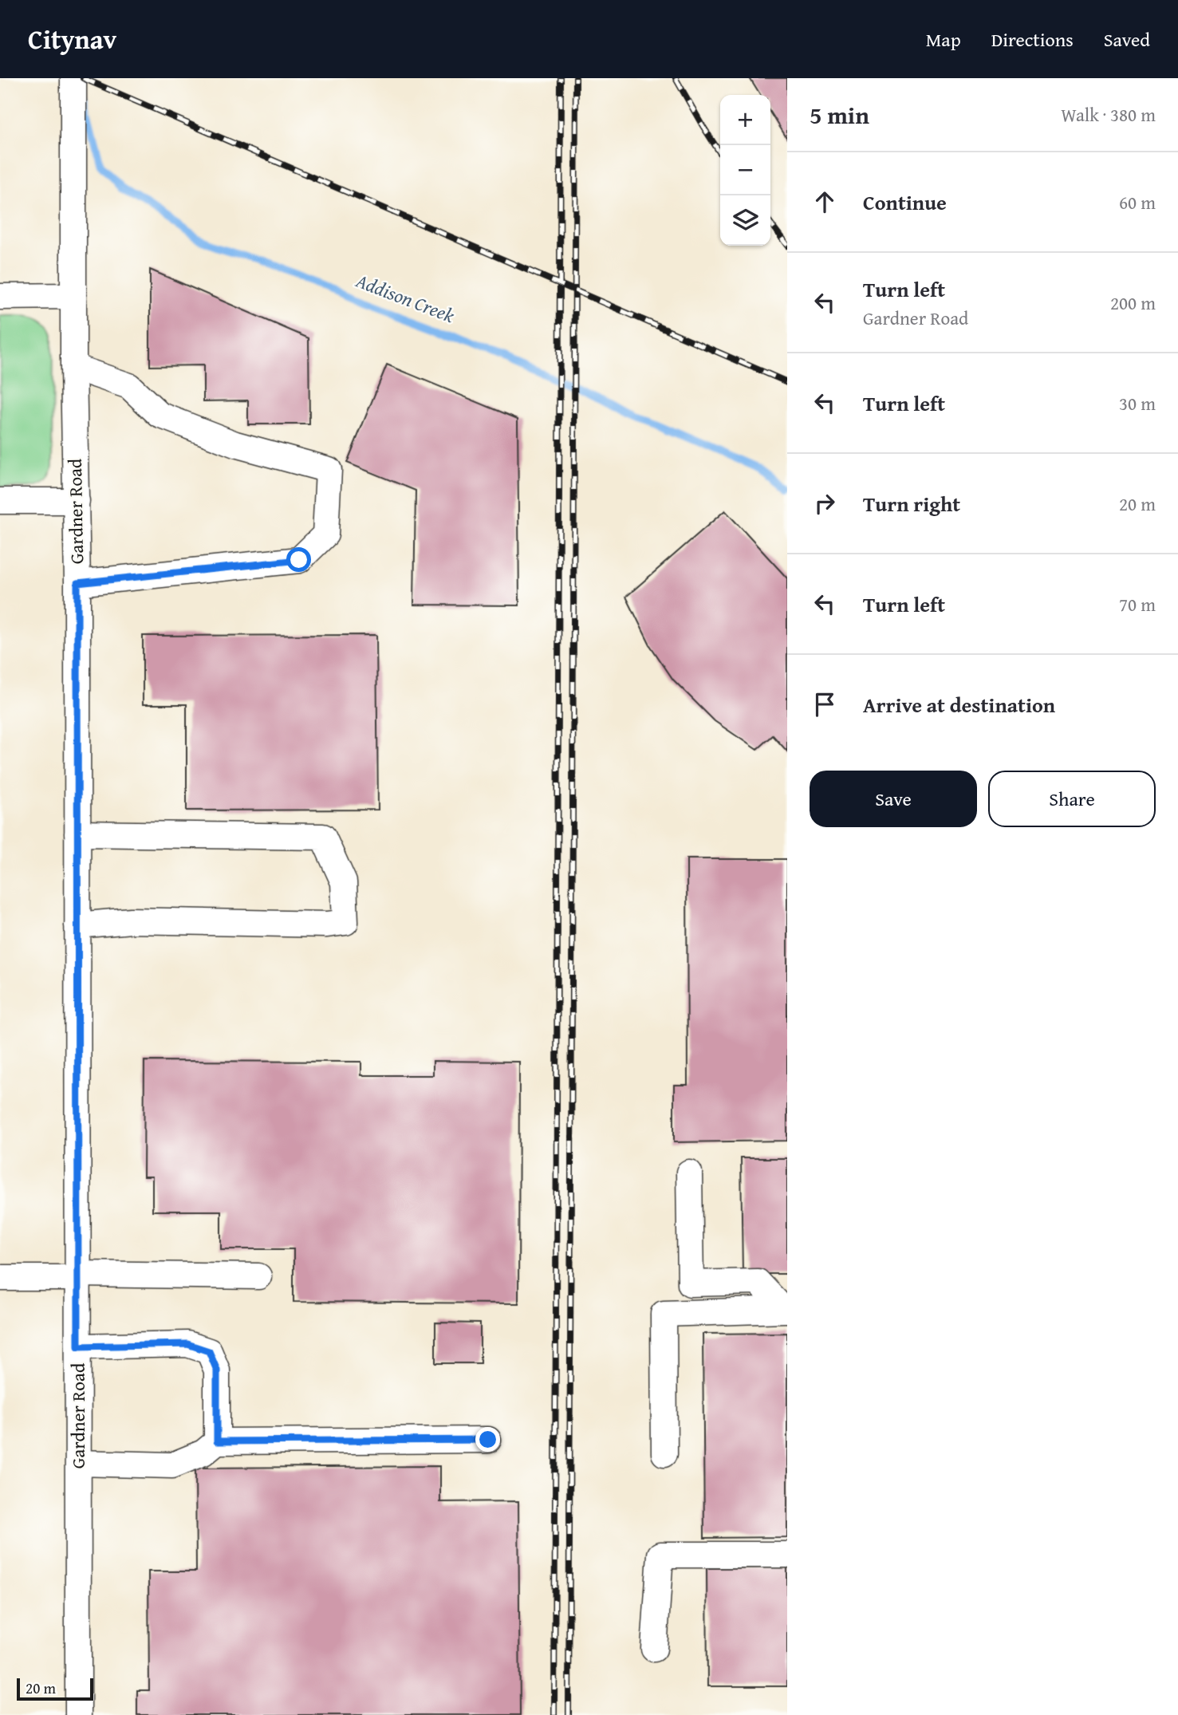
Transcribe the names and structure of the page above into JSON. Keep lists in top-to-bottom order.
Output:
{
  "streets": {
    "street": ["Gardner Road"]
  },
  "water": ["Addison Creek"],
  "scale_bar": "20 m",
  "page": {
    "header": "Citynav",
    "nav": ["Map", "Directions", "Saved"],
    "heading": ["5 min", "Walk · 380 m"],
    "map_buttons": ["+", "−"],
    "list": [
      ["Continue", "60 m"],
      ["Turn left", "Gardner Road", "200 m"],
      ["Turn left", "30 m"],
      ["Turn right", "20 m"],
      ["Turn left", "70 m"],
      "Arrive at destination"
    ],
    "buttons": ["Save", "Share"],
    "scale": "20 m"
  }
}
